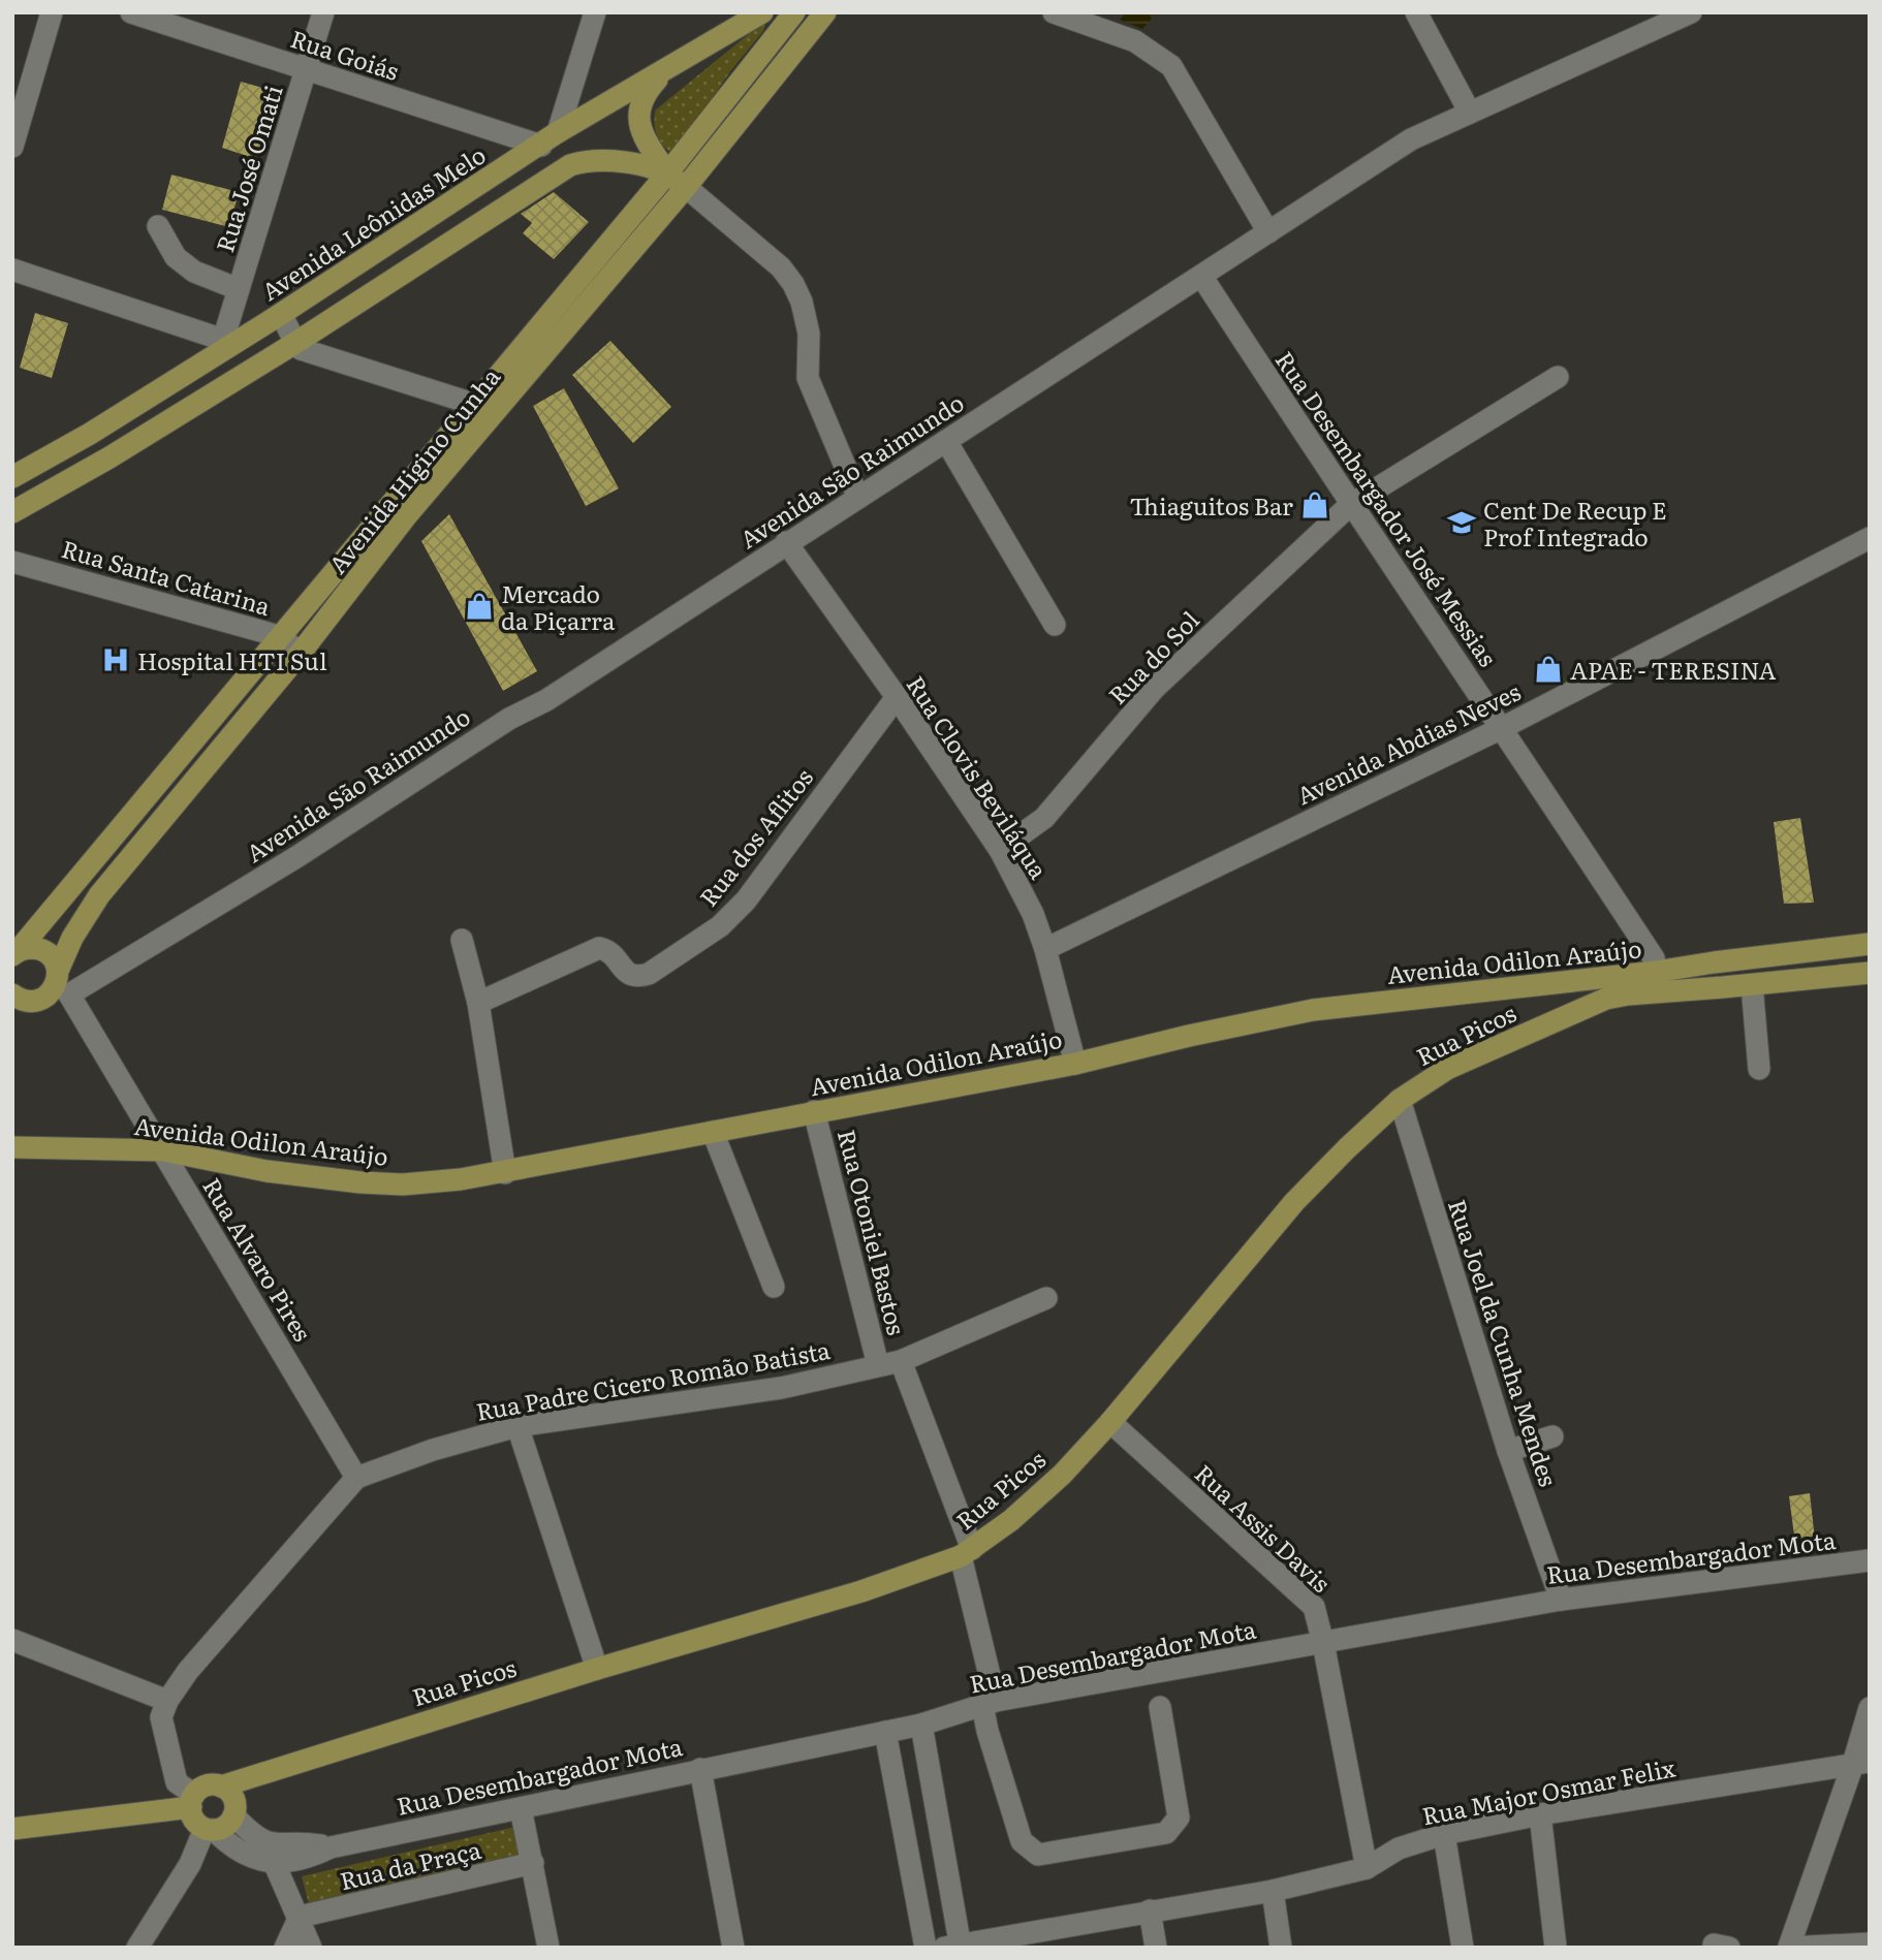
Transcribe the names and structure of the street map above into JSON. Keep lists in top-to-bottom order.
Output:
{
  "streets": {
    "main road": [
      "Avenida Leônidas Melo",
      "Avenida Higino Cunha",
      "Avenida Odilon Araújo",
      "Rua Picos"
    ],
    "street": [
      "Rua Goiás",
      "Rua José Omati",
      "Avenida São Raimundo",
      "Rua Desembargador José Messias",
      "Rua Santa Catarina",
      "Rua do Sol",
      "Avenida Abdias Neves",
      "Rua Clovis Beviláqua",
      "Rua dos Aflitos",
      "Rua Otoniel Bastos",
      "Rua Alvaro Pires",
      "Rua Joel da Cunha Mendes",
      "Rua Padre Cicero Romão Batista",
      "Rua Assis Davis",
      "Rua Desembargador Mota",
      "Rua Major Osmar Felix",
      "Rua da Praça"
    ]
  },
  "crossings": [
    ["Rua Goiás", "Rua José Omati"],
    ["Rua Goiás", "Avenida Leônidas Melo"],
    ["Rua José Omati", "Avenida Leônidas Melo"],
    ["Avenida Higino Cunha", "Avenida São Raimundo"],
    ["Avenida Higino Cunha", "Rua Santa Catarina"],
    ["Avenida Higino Cunha", "Rua Alvaro Pires"],
    ["Avenida São Raimundo", "Rua Desembargador José Messias"],
    ["Avenida São Raimundo", "Rua Clovis Beviláqua"],
    ["Avenida São Raimundo", "Rua Alvaro Pires"],
    ["Rua Desembargador José Messias", "Rua do Sol"],
    ["Rua Desembargador José Messias", "Avenida Abdias Neves"],
    ["Rua Desembargador José Messias", "Avenida Odilon Araújo"],
    ["Rua Desembargador José Messias", "Rua Picos"],
    ["Rua do Sol", "Rua Clovis Beviláqua"],
    ["Avenida Abdias Neves", "Rua Clovis Beviláqua"],
    ["Rua Clovis Beviláqua", "Rua dos Aflitos"],
    ["Rua Clovis Beviláqua", "Avenida Odilon Araújo"],
    ["Avenida Odilon Araújo", "Rua Picos"],
    ["Avenida Odilon Araújo", "Rua Otoniel Bastos"],
    ["Avenida Odilon Araújo", "Rua Alvaro Pires"],
    ["Rua Picos", "Rua Joel da Cunha Mendes"],
    ["Rua Picos", "Rua Padre Cicero Romão Batista"],
    ["Rua Picos", "Rua Assis Davis"],
    ["Rua Picos", "Rua Desembargador Mota"],
    ["Rua Otoniel Bastos", "Rua Padre Cicero Romão Batista"],
    ["Rua Alvaro Pires", "Rua Padre Cicero Romão Batista"],
    ["Rua Joel da Cunha Mendes", "Rua Desembargador Mota"],
    ["Rua Padre Cicero Romão Batista", "Rua Desembargador Mota"],
    ["Rua Assis Davis", "Rua Desembargador Mota"],
    ["Rua Assis Davis", "Rua Major Osmar Felix"]
  ],
  "places": {
    "shop": ["Thiaguitos Bar", "Mercado da Piçarra", "APAE - TERESINA"],
    "school or university": ["Cent De Recup E Prof Integrado"],
    "hospital": ["Hospital HTI Sul"]
  }
}
